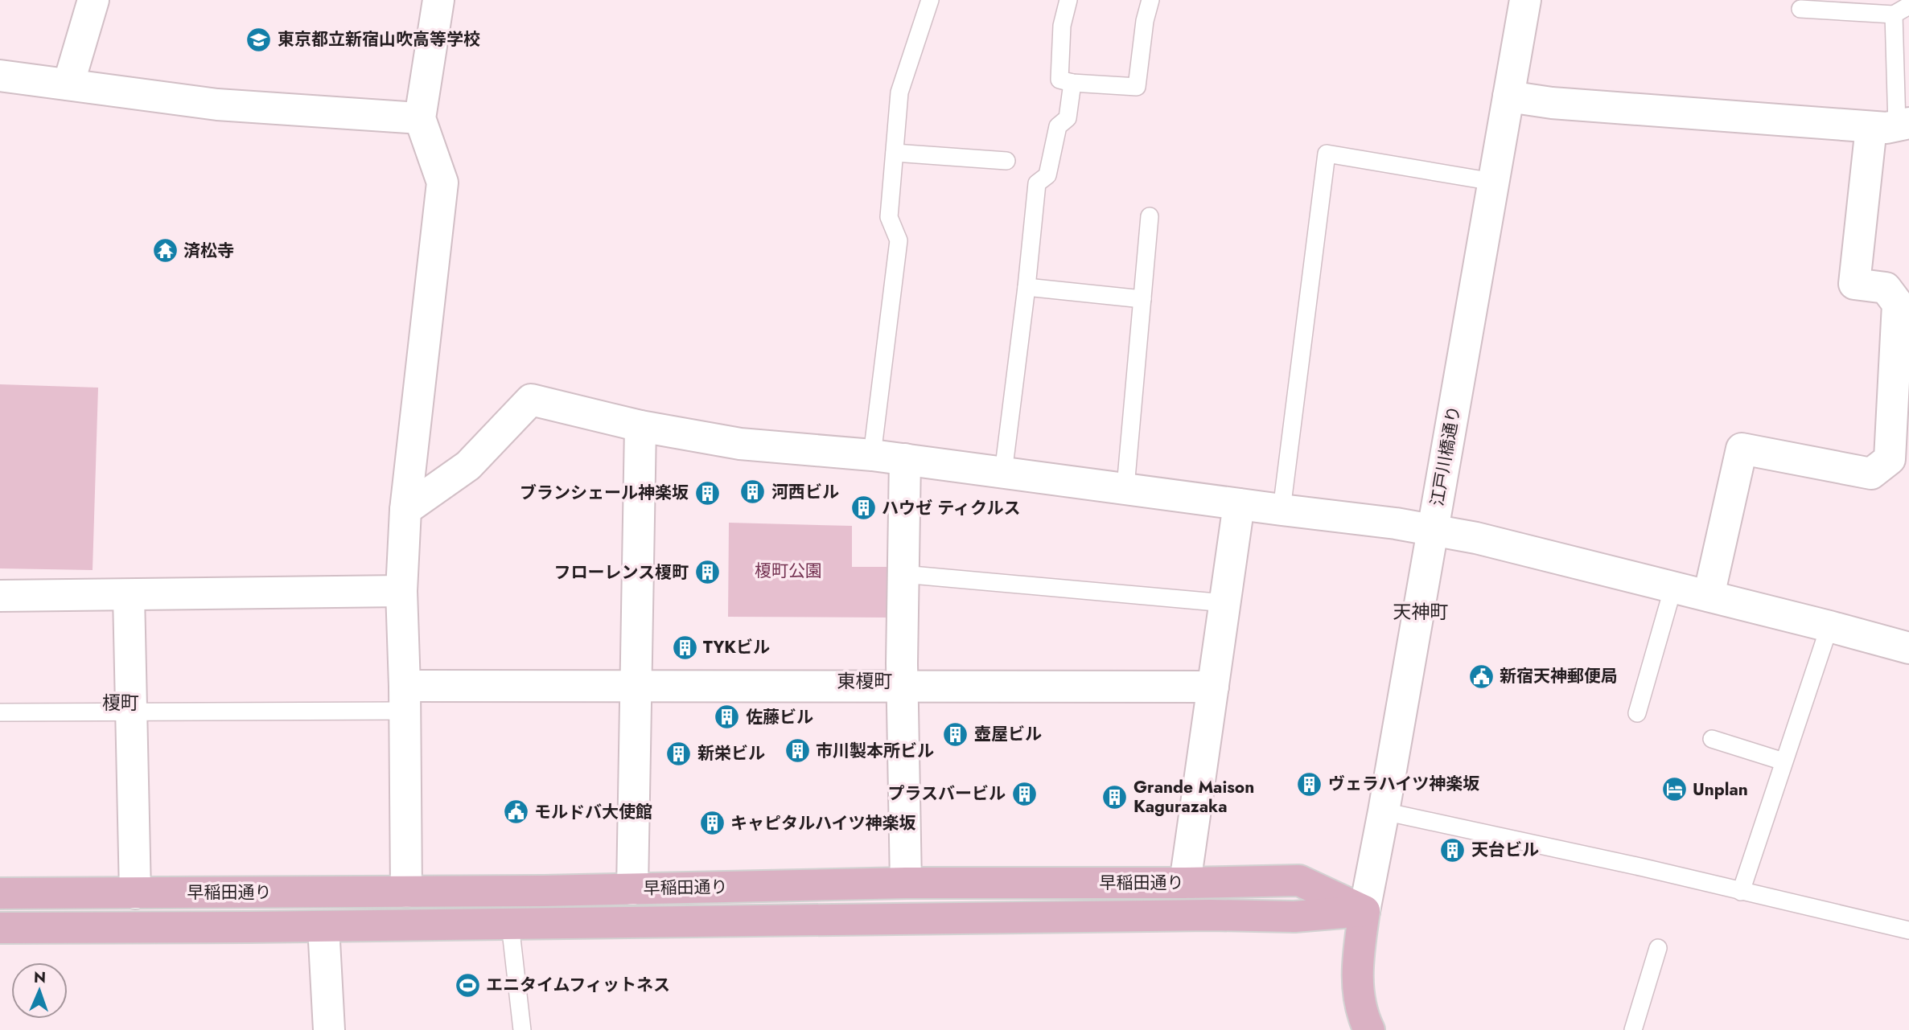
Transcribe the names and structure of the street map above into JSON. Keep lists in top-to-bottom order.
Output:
{
  "streets": {
    "main road": ["早稲田通り"],
    "street": ["江戸川橋通り"]
  },
  "crossings": [
    ["江戸川橋通り", "早稲田通り"]
  ],
  "districts": ["天神町", "東榎町", "榎町"],
  "parks": ["榎町公園"],
  "places": {
    "school or university": ["東京都立新宿山吹高等学校"],
    "temple": ["済松寺"],
    "building": [
      "河西ビル",
      "ブランシェール神楽坂",
      "ハウゼ ティクルス",
      "フローレンス榎町",
      "TYKビル",
      "佐藤ビル",
      "壺屋ビル",
      "市川製本所ビル",
      "新栄ビル",
      "ヴェラハイツ神楽坂",
      "プラスバービル",
      "Grande Maison Kagurazaka",
      "キャピタルハイツ神楽坂",
      "天台ビル"
    ],
    "public building": ["新宿天神郵便局", "モルドバ大使館"],
    "hotel": ["Unplan"],
    "sports": ["エニタイムフィットネス"]
  },
  "north": "top"
}
